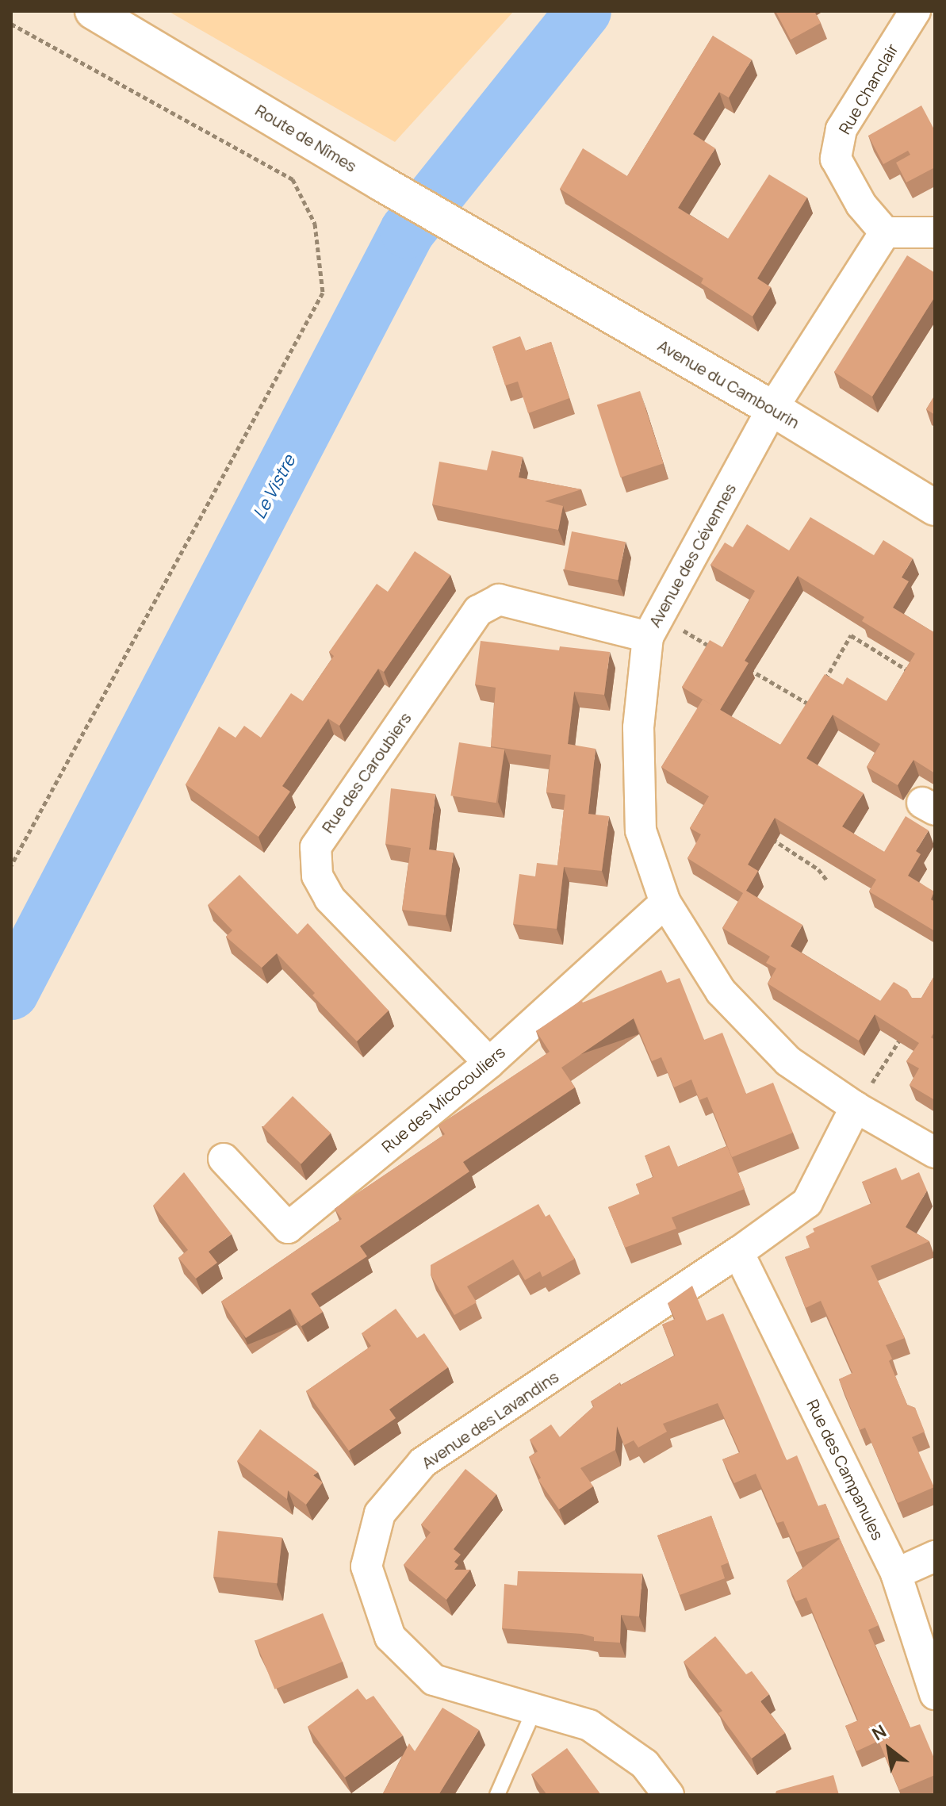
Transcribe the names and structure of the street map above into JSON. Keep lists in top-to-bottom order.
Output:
{
  "streets": {
    "street": [
      "Rue Chanclair",
      "Route de Nîmes",
      "Avenue du Cambourin",
      "Avenue des Cévennes",
      "Rue des Caroubiers",
      "Rue des Micocouliers",
      "Avenue des Lavandins",
      "Rue des Campanules"
    ]
  },
  "crossings": [
    ["Route de Nîmes", "Avenue du Cambourin"],
    ["Avenue du Cambourin", "Avenue des Cévennes"],
    ["Avenue des Cévennes", "Rue des Caroubiers"],
    ["Avenue des Cévennes", "Rue des Micocouliers"],
    ["Avenue des Cévennes", "Avenue des Lavandins"],
    ["Rue des Caroubiers", "Rue des Micocouliers"],
    ["Avenue des Lavandins", "Rue des Campanules"]
  ],
  "water": ["Le Vistre"],
  "north": "top left"
}
